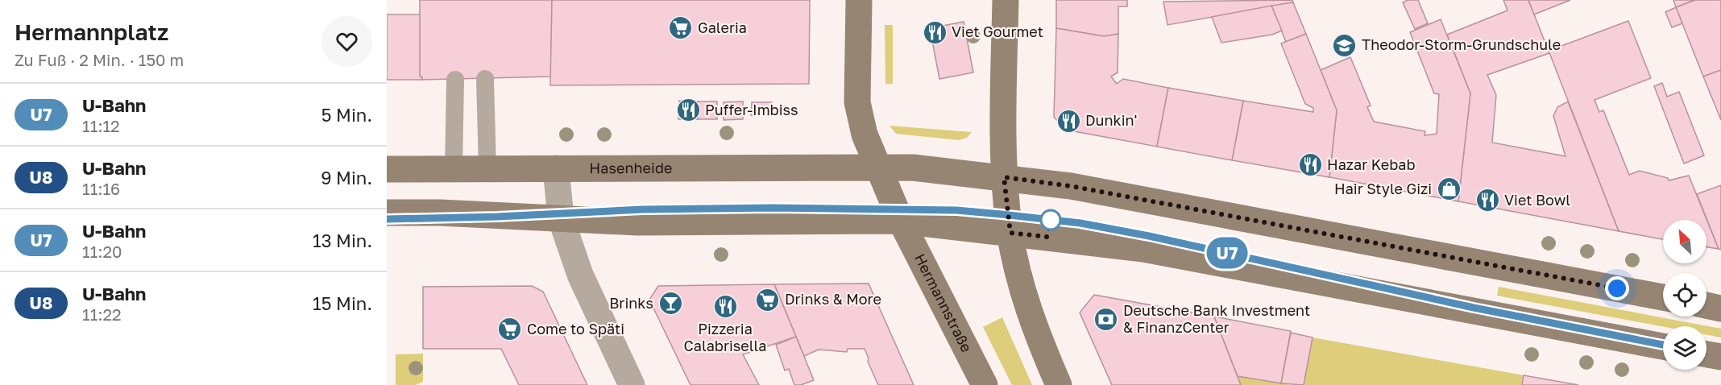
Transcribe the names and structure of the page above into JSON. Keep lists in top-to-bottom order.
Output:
{
  "streets": {
    "main road": ["Hasenheide", "Hermannstraße"]
  },
  "crossings": [
    ["Hasenheide", "Hermannstraße"]
  ],
  "places": {
    "supermarket": ["Galeria", "Drinks & More", "Come to Späti"],
    "restaurant": [
      "Viet Gourmet",
      "Puffer-Imbiss",
      "Dunkin'",
      "Hazar Kebab",
      "Viet Bowl",
      "Pizzeria Calabrisella"
    ],
    "school or university": ["Theodor-Storm-Grundschule"],
    "shop": ["Hair Style Gizi"],
    "bar": ["Brinks"],
    "bank": ["Deutsche Bank Investment & FinanzCenter"]
  },
  "lines": ["metro line U7"],
  "north": "top left",
  "page": {
    "heading": ["Hermannplatz", "Zu Fuß · 2 Min. · 150 m"],
    "on_map": "U7",
    "list": [
      {
        "mark": "U7",
        "name": "U-Bahn",
        "note": "11:12",
        "value": "5 Min."
      },
      {
        "mark": "U8",
        "name": "U-Bahn",
        "note": "11:16",
        "value": "9 Min."
      },
      {
        "mark": "U7",
        "name": "U-Bahn",
        "note": "11:20",
        "value": "13 Min."
      },
      {
        "mark": "U8",
        "name": "U-Bahn",
        "note": "11:22",
        "value": "15 Min."
      }
    ]
  }
}
